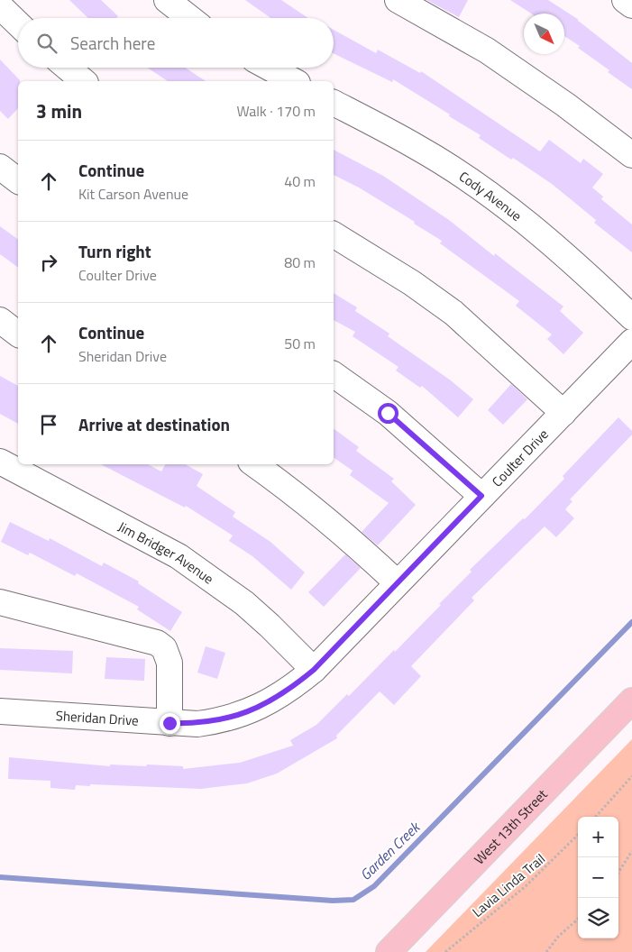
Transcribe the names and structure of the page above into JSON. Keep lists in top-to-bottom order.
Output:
{
  "streets": {
    "main road": ["West 13th Street"],
    "street": [
      "Cody Avenue",
      "Coulter Drive",
      "Jim Bridger Avenue",
      "Sheridan Drive"
    ],
    "path": ["Lavia Linda Trail"]
  },
  "crossings": [
    ["Coulter Drive", "Jim Bridger Avenue"],
    ["Coulter Drive", "Sheridan Drive"],
    ["Jim Bridger Avenue", "Sheridan Drive"]
  ],
  "water": ["Garden Creek"],
  "north": "bottom right",
  "page": {
    "search": "Search here",
    "heading": ["3 min", "Walk · 170 m"],
    "list": [
      ["Continue", "Kit Carson Avenue", "40 m"],
      ["Turn right", "Coulter Drive", "80 m"],
      ["Continue", "Sheridan Drive", "50 m"],
      "Arrive at destination"
    ],
    "map_buttons": ["+", "−"]
  }
}
